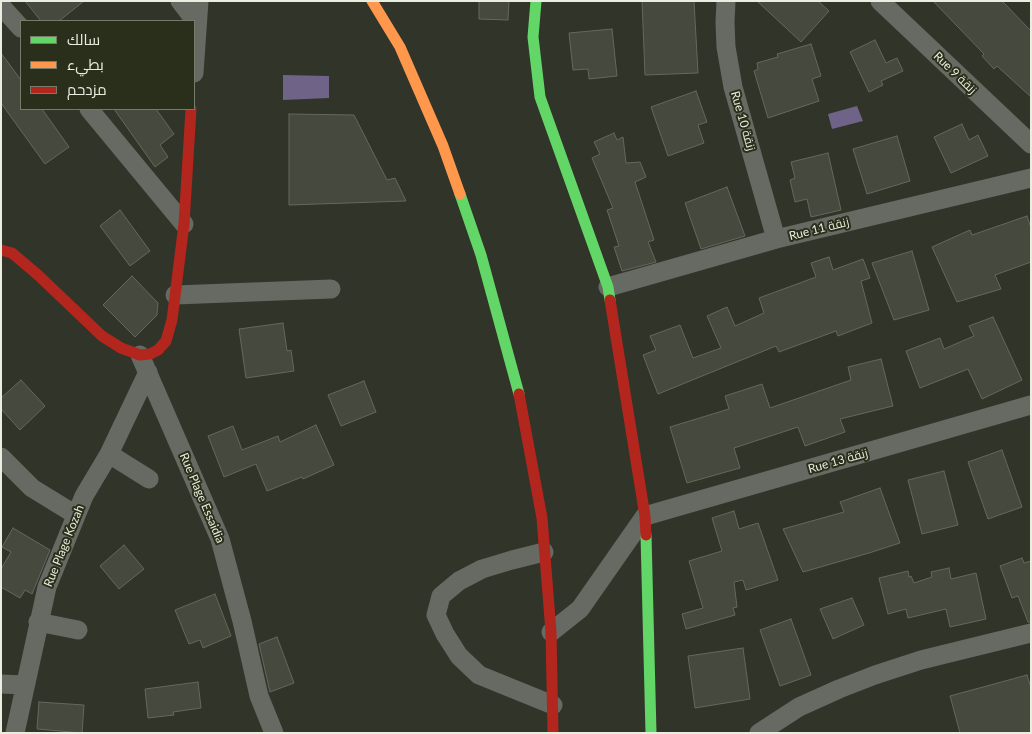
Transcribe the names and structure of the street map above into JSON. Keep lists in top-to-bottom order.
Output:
{
  "streets": {
    "street": [
      "Rue 9 زنقة",
      "Rue 10 زنقة",
      "Rue 11 زنقة",
      "Rue 13 زنقة",
      "Rue Plage Essaidia",
      "Rue Plage Kozah"
    ]
  },
  "crossings": [
    ["Rue 10 زنقة", "Rue 11 زنقة"],
    ["Rue Plage Essaidia", "Rue Plage Kozah"]
  ],
  "legend": ["سالك", "بطيء", "مزدحم"]
}
